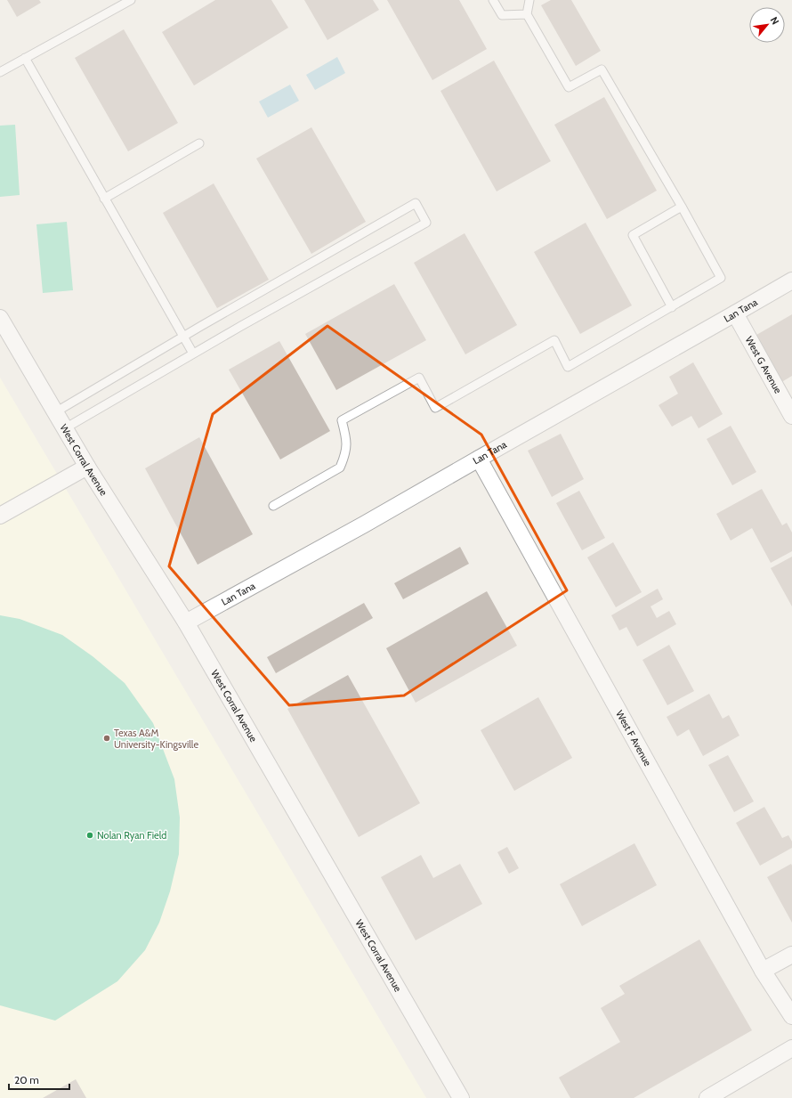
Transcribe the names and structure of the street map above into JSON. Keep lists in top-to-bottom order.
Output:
{
  "streets": {
    "street": [
      "Lan Tana",
      "West G Avenue",
      "West Corral Avenue",
      "West F Avenue"
    ]
  },
  "crossings": [
    ["Lan Tana", "West G Avenue"],
    ["Lan Tana", "West Corral Avenue"],
    ["Lan Tana", "West F Avenue"]
  ],
  "places": ["Texas A&M University-Kingsville", "Nolan Ryan Field"],
  "scale_bar": "20 m",
  "north": "top right"
}
